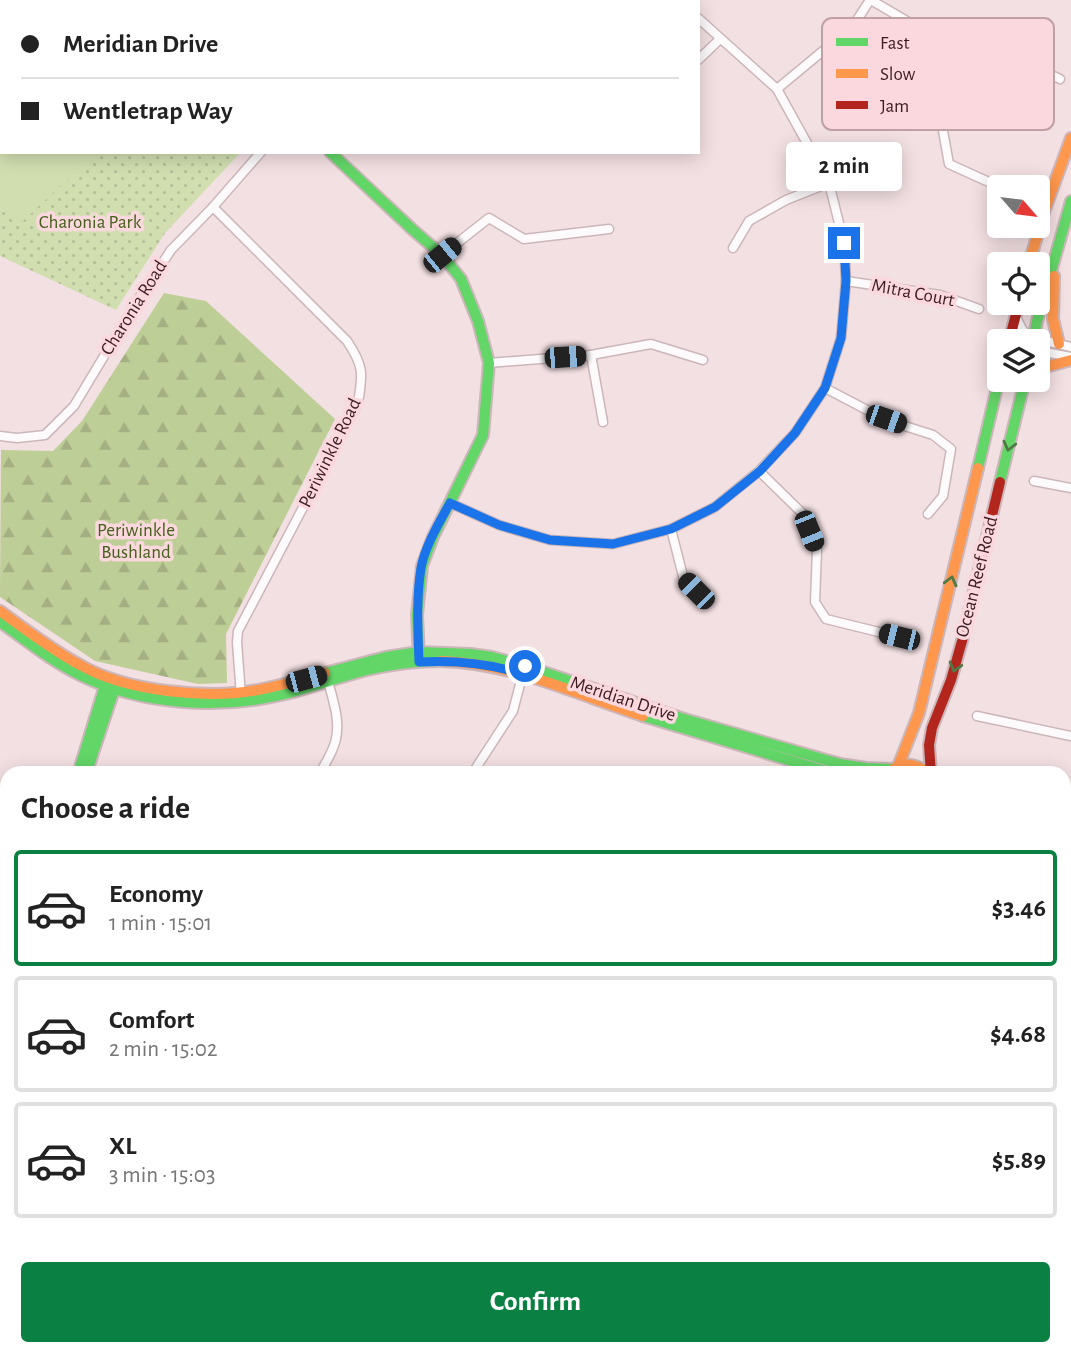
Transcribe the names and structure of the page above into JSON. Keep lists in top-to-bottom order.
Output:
{
  "streets": {
    "main road": ["Ocean Reef Road", "Meridian Drive"],
    "street": ["Mitra Court", "Charonia Road", "Periwinkle Road"]
  },
  "crossings": [
    ["Charonia Road", "Periwinkle Road"],
    ["Periwinkle Road", "Meridian Drive"]
  ],
  "parks": ["Charonia Park", "Periwinkle Bushland"],
  "legend": ["Fast", "Slow", "Jam"],
  "north": "bottom right",
  "page": {
    "banner": ["Meridian Drive", "Wentletrap Way"],
    "bubble": "2 min",
    "heading": "Choose a ride",
    "list": [
      {
        "name": "Economy",
        "note": "1 min · 15:01",
        "value": "$3.46"
      },
      {
        "name": "Comfort",
        "note": "2 min · 15:02",
        "value": "$4.68"
      },
      {
        "name": "XL",
        "note": "3 min · 15:03",
        "value": "$5.89"
      }
    ],
    "buttons": "Confirm"
  }
}
